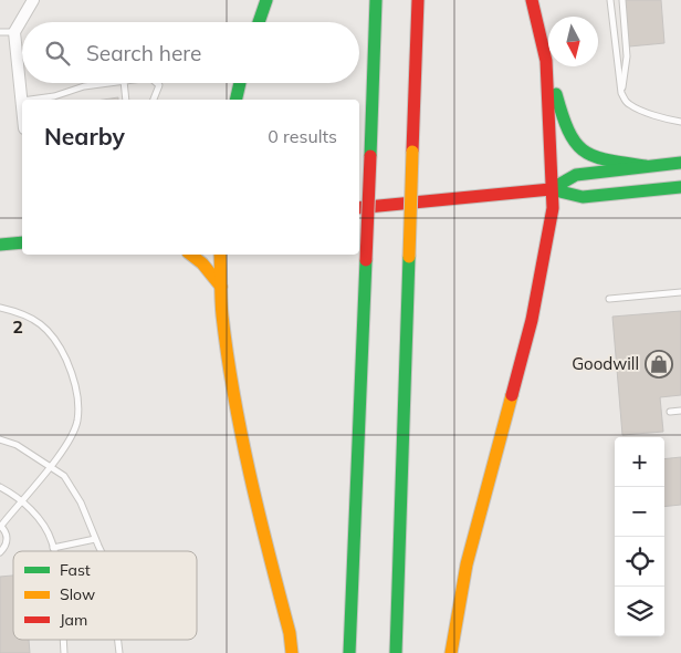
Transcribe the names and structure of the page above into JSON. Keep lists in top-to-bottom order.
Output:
{
  "places": {
    "shop": ["Goodwill"]
  },
  "legend": ["Fast", "Slow", "Jam"],
  "north": "bottom",
  "page": {
    "search": "Search here",
    "heading": ["Nearby", "0 results"],
    "map_buttons": ["+", "−"]
  },
  "grid": {
    "rows": ["2"]
  }
}
